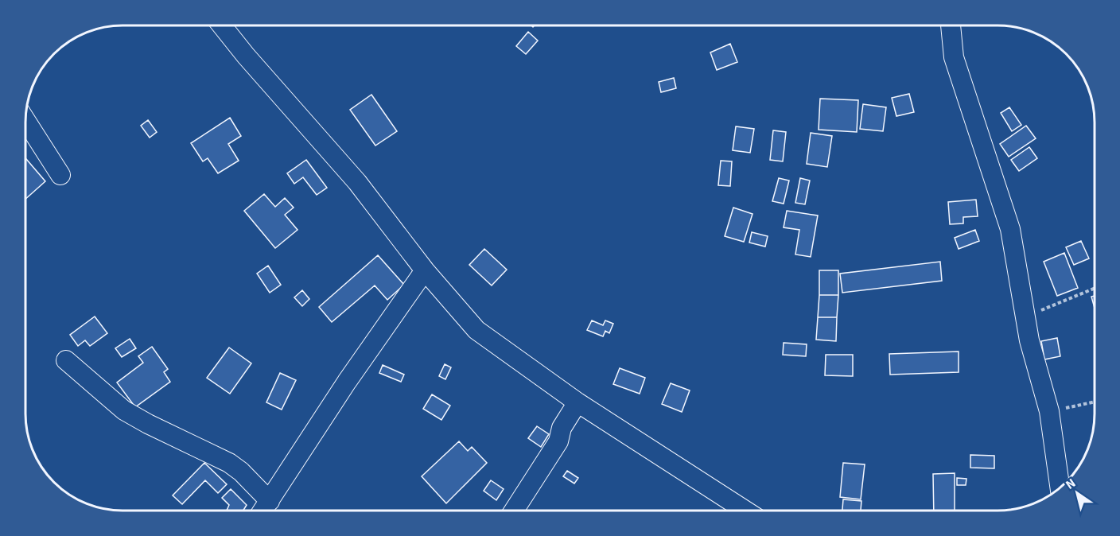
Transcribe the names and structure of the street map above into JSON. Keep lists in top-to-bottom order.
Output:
{
  "north": "top left"
}
